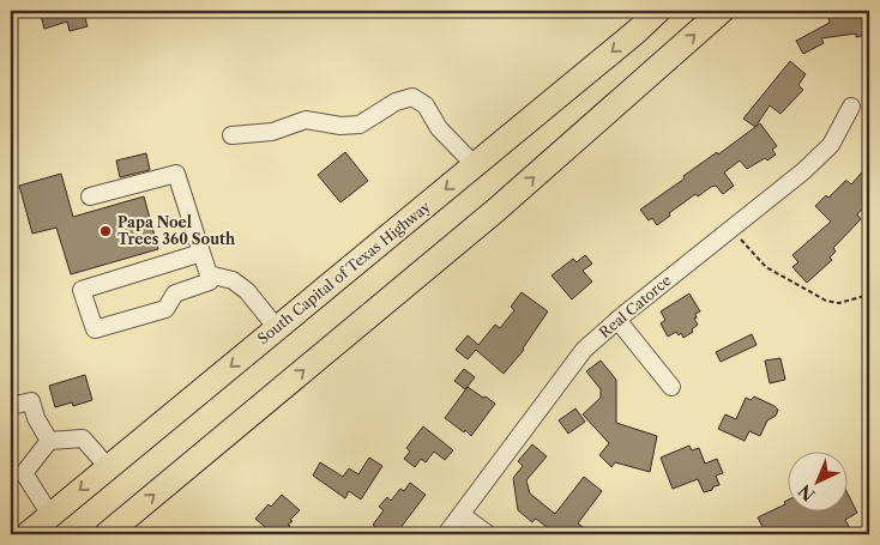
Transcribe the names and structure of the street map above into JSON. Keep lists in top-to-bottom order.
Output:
{
  "streets": {
    "highway": ["South Capital of Texas Highway"],
    "street": ["Real Catorce"]
  },
  "places": ["Papa Noel Trees 360 South"],
  "north": "bottom left"
}
